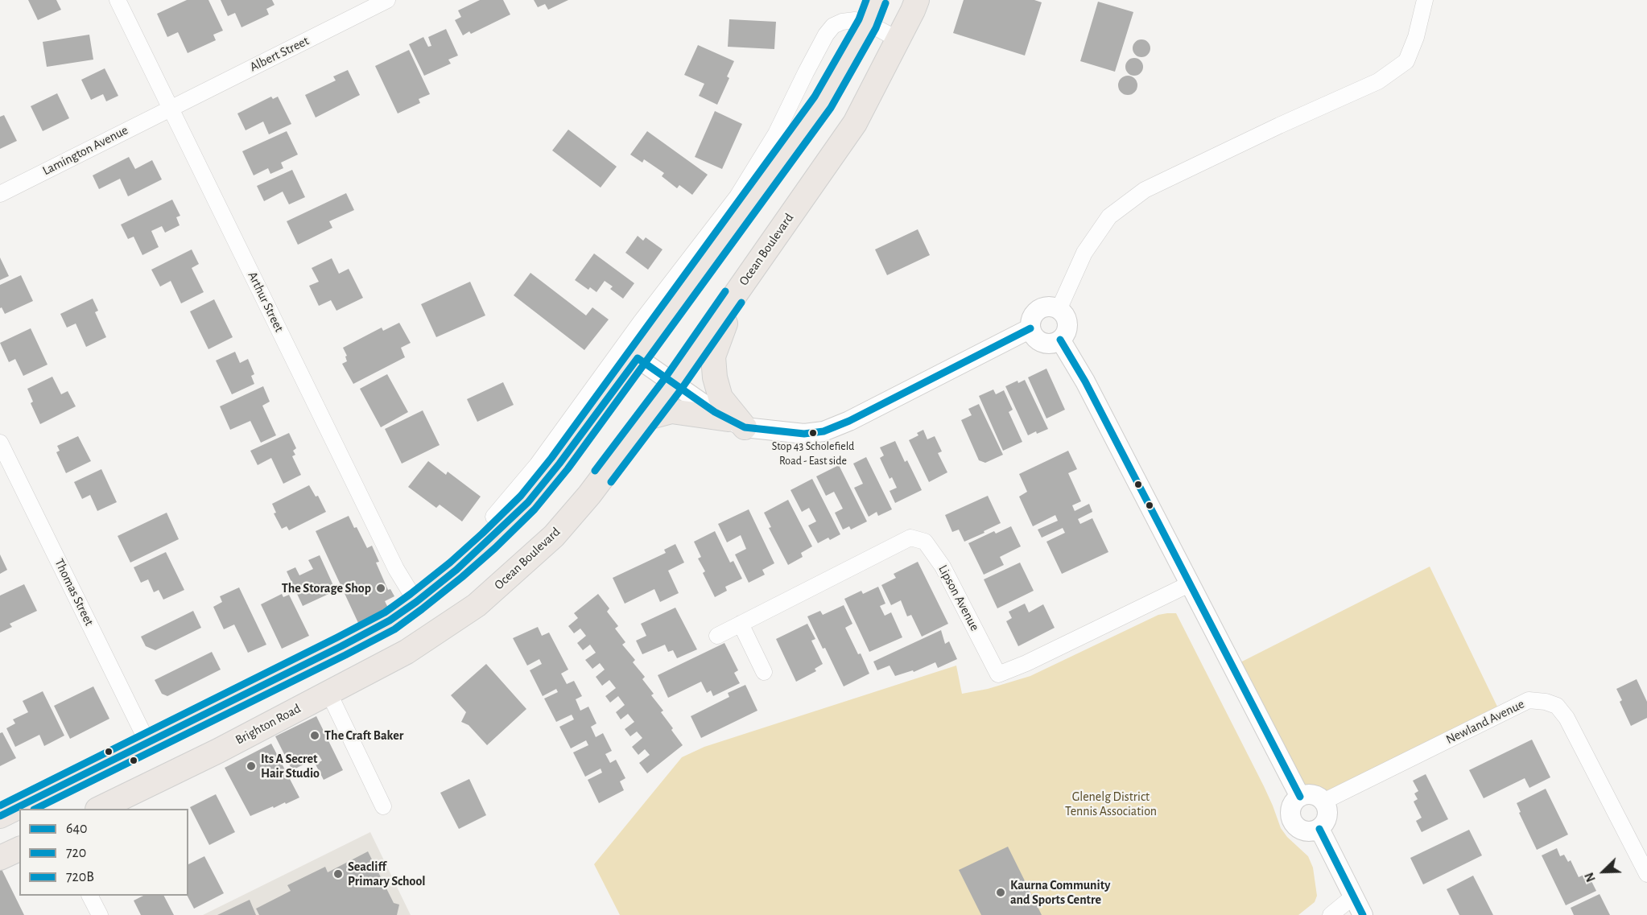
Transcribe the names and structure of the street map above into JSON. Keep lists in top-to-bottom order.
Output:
{
  "streets": {
    "main road": ["Ocean Boulevard", "Brighton Road"],
    "street": [
      "Albert Street",
      "Lamington Avenue",
      "Arthur Street",
      "Thomas Street",
      "Lipson Avenue",
      "Newland Avenue"
    ]
  },
  "crossings": [
    ["Albert Street", "Lamington Avenue"],
    ["Albert Street", "Arthur Street"],
    ["Lamington Avenue", "Arthur Street"],
    ["Ocean Boulevard", "Brighton Road"]
  ],
  "parks": ["Glenelg District Tennis Association"],
  "places": [
    "Stop 43 Scholefield Road - East side",
    "The Storage Shop",
    "The Craft Baker",
    "Its A Secret Hair Studio",
    "Seacliff Primary School",
    "Kaurna Community and Sports Centre"
  ],
  "lines": ["transit line 720B", "transit line 720", "transit line 640"],
  "legend": ["640", "720", "720B"],
  "north": "bottom left"
}
